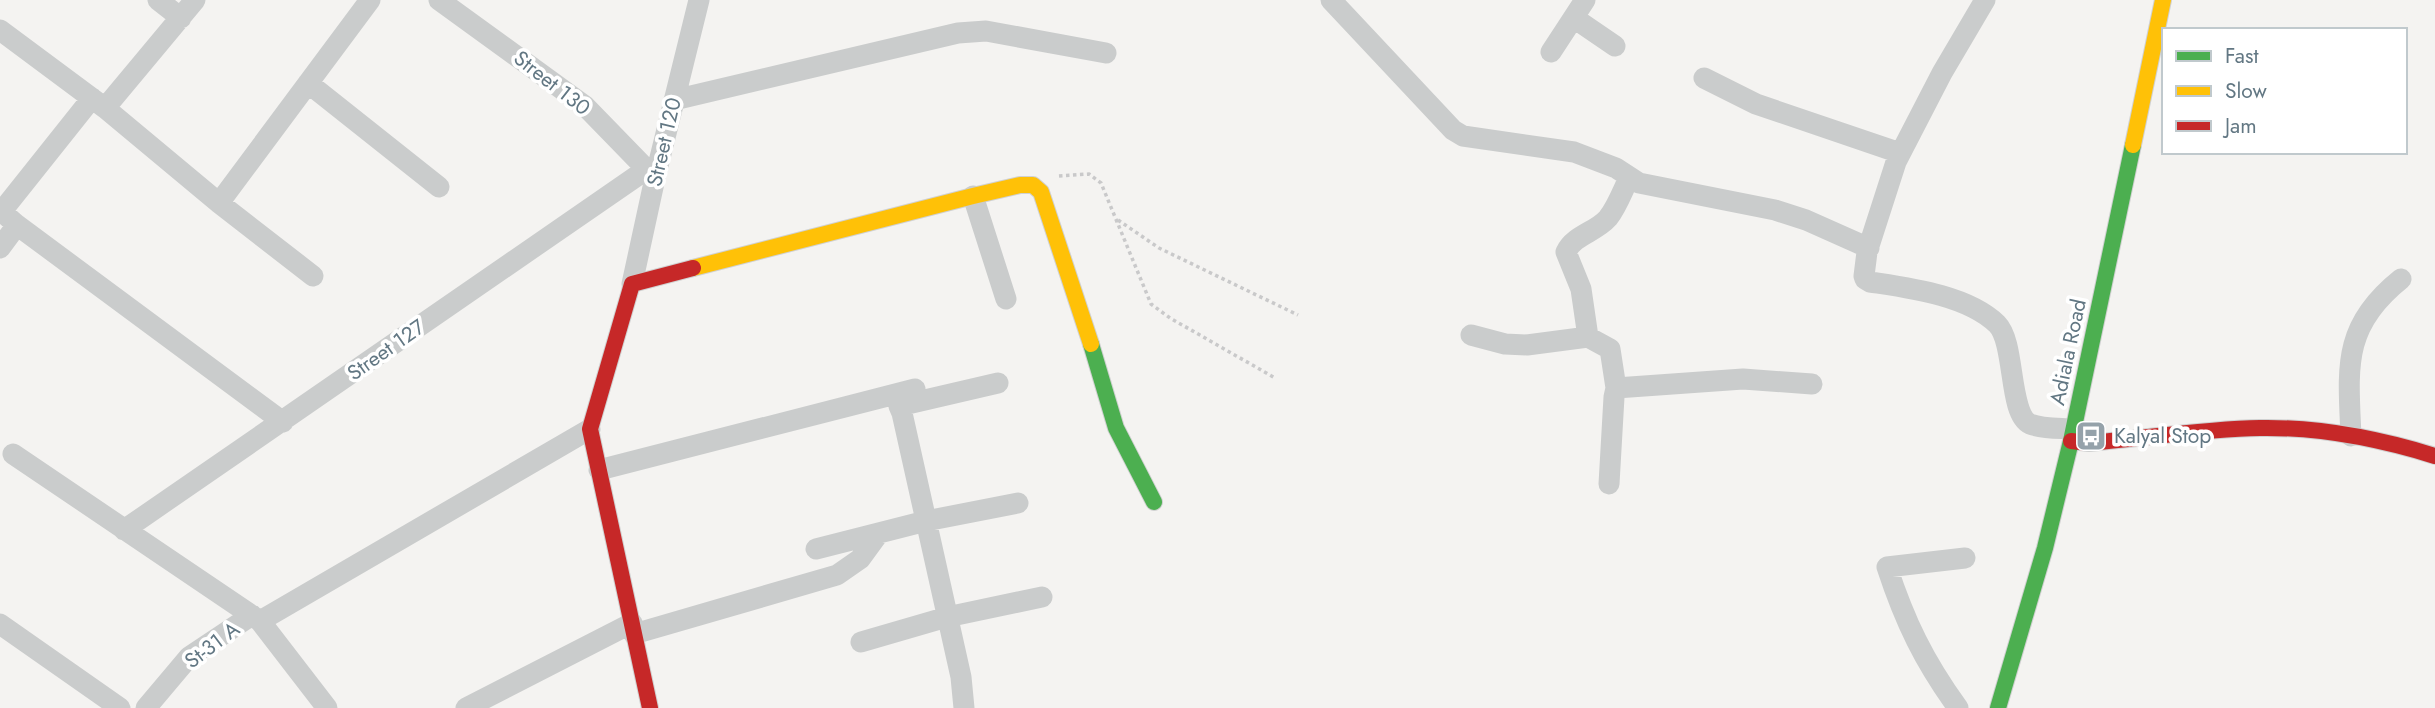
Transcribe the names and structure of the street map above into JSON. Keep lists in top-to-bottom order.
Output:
{
  "streets": {
    "street": [
      "Street 130",
      "Street 120",
      "Street 127",
      "Adiala Road",
      "St-31 A"
    ]
  },
  "crossings": [
    ["Street 130", "Street 120"],
    ["Street 130", "Street 127"],
    ["Street 120", "Street 127"]
  ],
  "places": {
    "bus stop": ["Kalyal Stop"]
  },
  "legend": ["Fast", "Slow", "Jam"]
}
